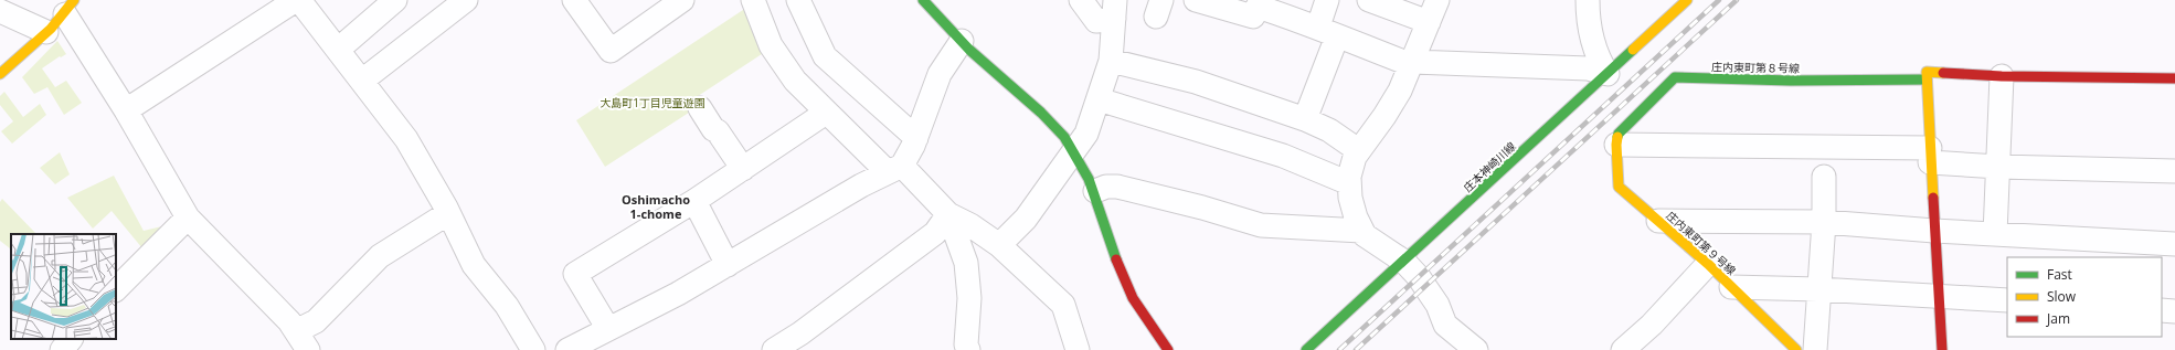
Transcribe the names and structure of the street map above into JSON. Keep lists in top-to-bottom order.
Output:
{
  "streets": {
    "street": ["庄内東町第８号線", "庄本神崎川線", "庄内東町第９号線"]
  },
  "crossings": [
    ["庄内東町第８号線", "庄内東町第９号線"]
  ],
  "districts": ["Oshimacho 1-chome"],
  "parks": ["大島町1丁目児童遊園"],
  "legend": ["Fast", "Slow", "Jam"]
}
